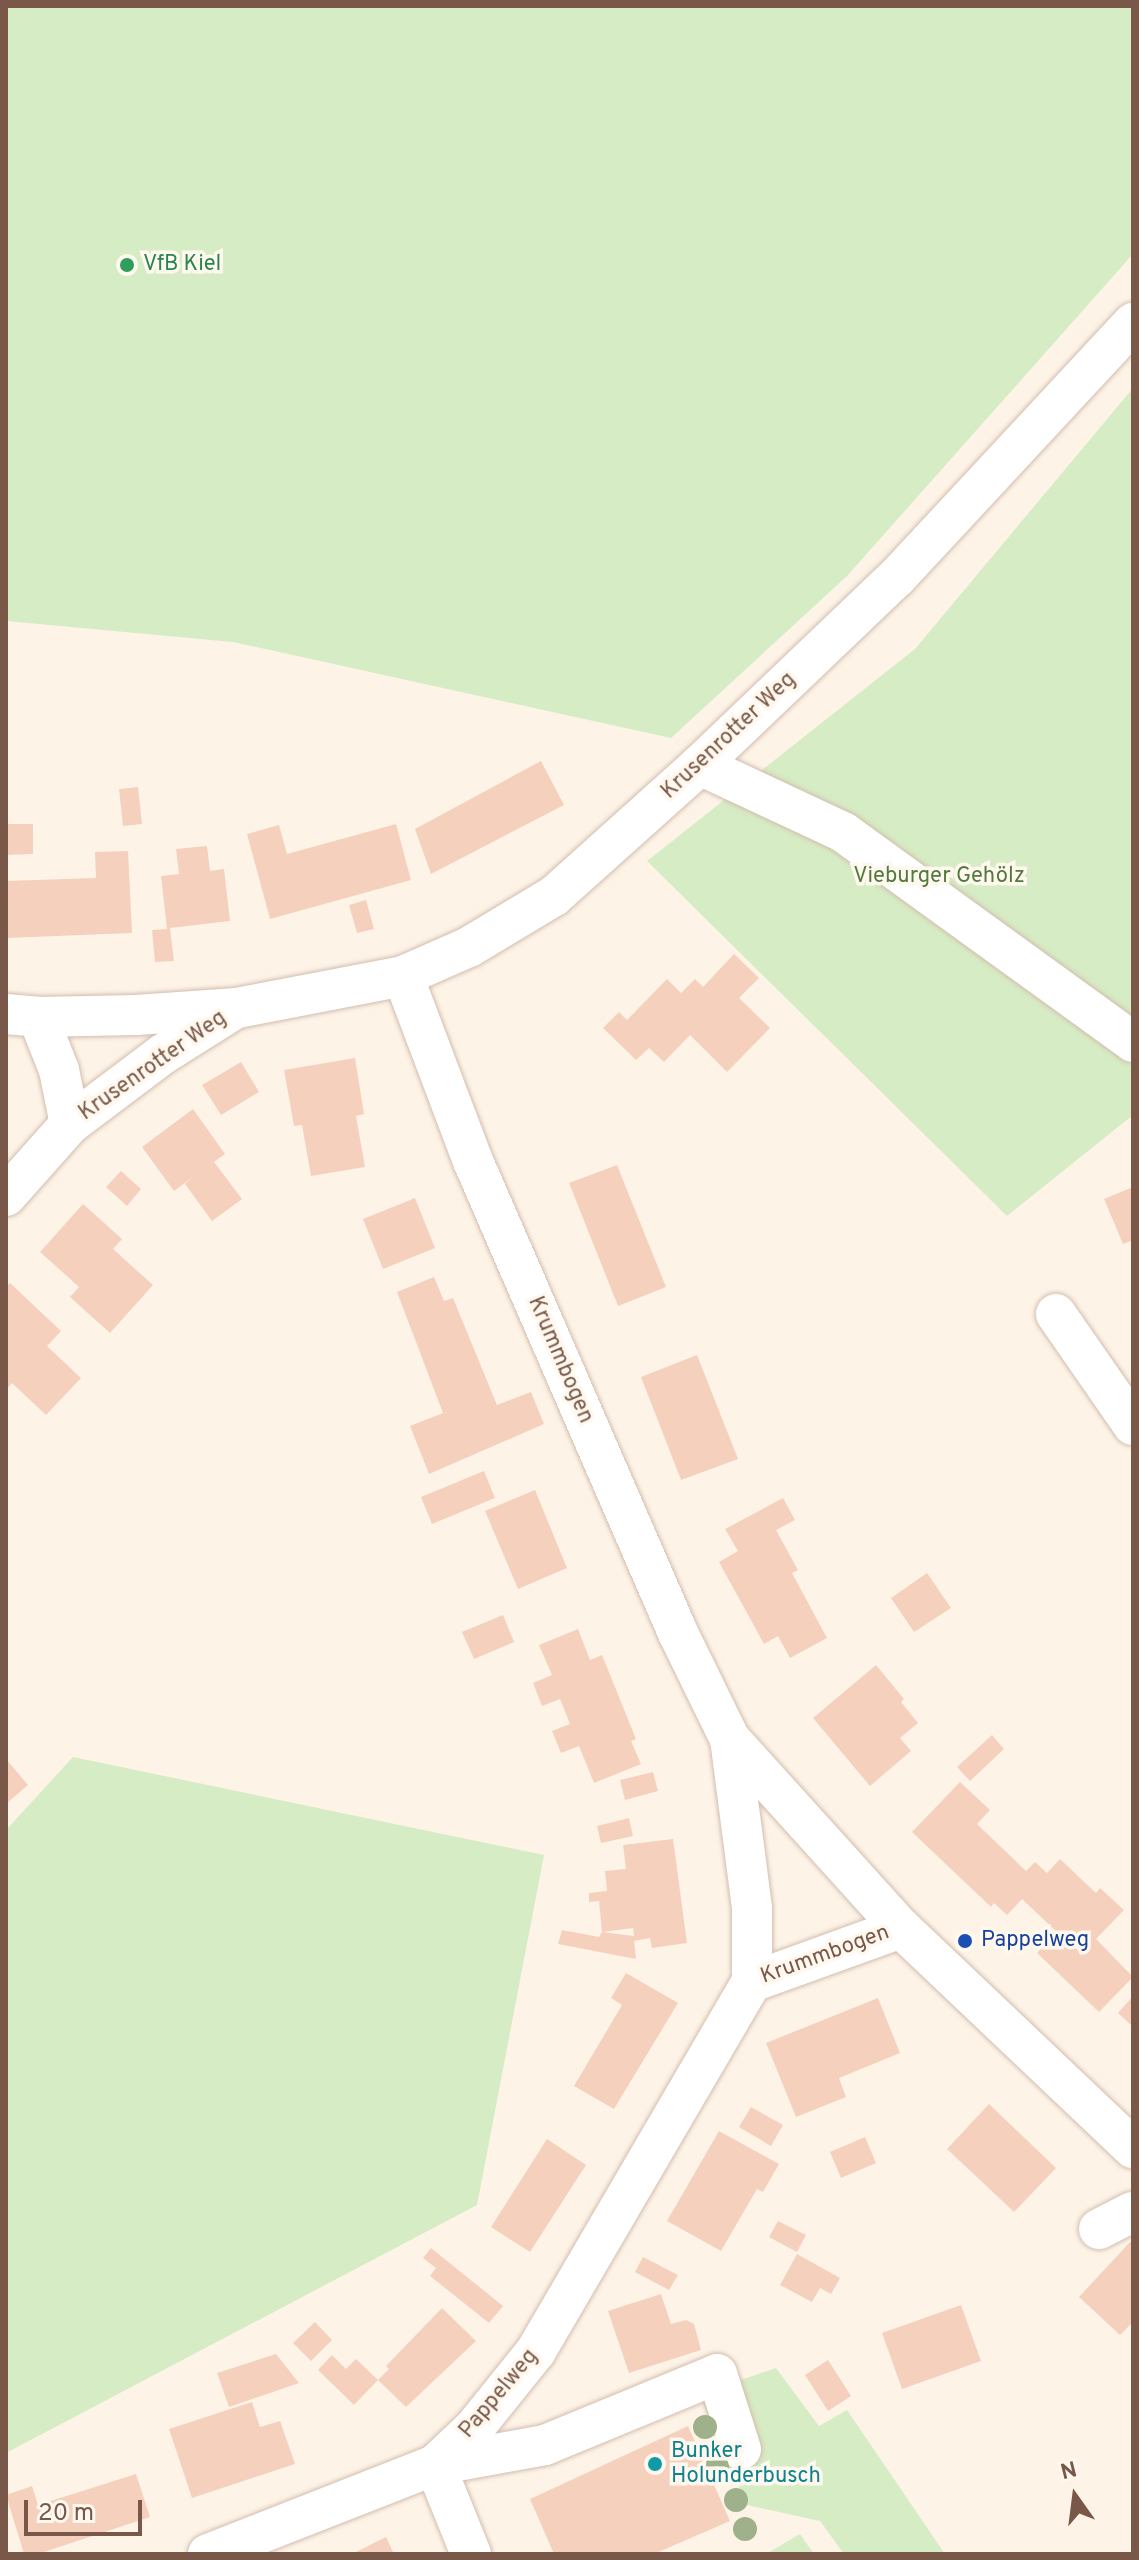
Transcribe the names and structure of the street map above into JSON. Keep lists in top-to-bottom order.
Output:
{
  "streets": {
    "street": ["Krusenrotter Weg", "Krummbogen", "Pappelweg"]
  },
  "crossings": [
    ["Krusenrotter Weg", "Krummbogen"],
    ["Krummbogen", "Pappelweg"]
  ],
  "parks": ["Vieburger Gehölz"],
  "places": ["VfB Kiel", "Pappelweg", "Bunker Holunderbusch"],
  "scale_bar": "20 m",
  "north": "top"
}
